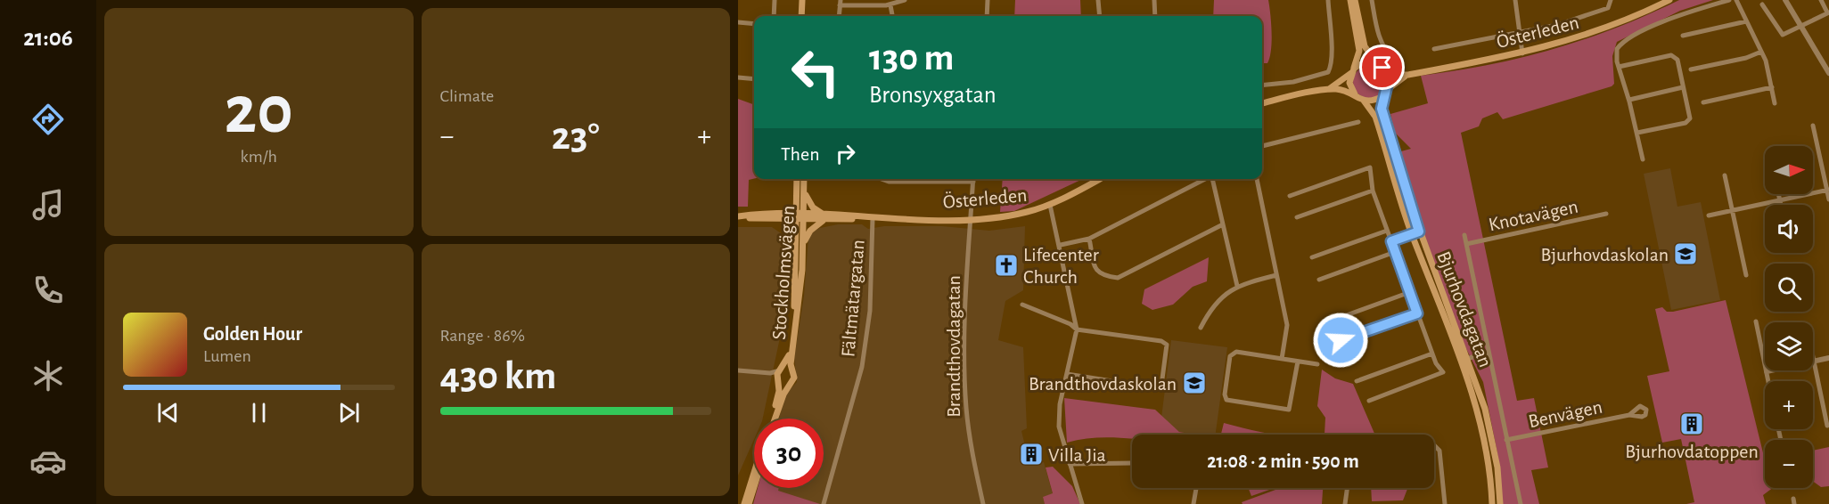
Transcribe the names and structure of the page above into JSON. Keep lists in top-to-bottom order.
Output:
{
  "streets": {
    "main road": ["Österleden", "Stockholmsvägen", "Bjurhovdagatan"],
    "street": [
      "Knotavägen",
      "Fältmätargatan",
      "Brandthovdagatan",
      "Benvägen"
    ]
  },
  "crossings": [
    ["Österleden", "Stockholmsvägen"],
    ["Österleden", "Fältmätargatan"],
    ["Österleden", "Bjurhovdagatan"],
    ["Österleden", "Brandthovdagatan"]
  ],
  "places": {
    "school or university": ["Bjurhovdaskolan", "Brandthovdaskolan"],
    "church": ["Lifecenter Church"],
    "building": ["Bjurhovdatoppen", "Villa Jia"]
  },
  "north": "right",
  "page": {
    "tabs": "21:06",
    "tile": [
      ["20", "km/h"],
      "Climate",
      ["Range · 86%", "430 km"]
    ],
    "turn": ["130 m", "Bronsyxgatan"],
    "heat": ["−", "23°", "+"],
    "then": "Then",
    "map_buttons": ["+", "−"],
    "song": ["Golden Hour", "Lumen"],
    "limit": "30",
    "trip": "21:08 · 2 min · 590 m"
  }
}
